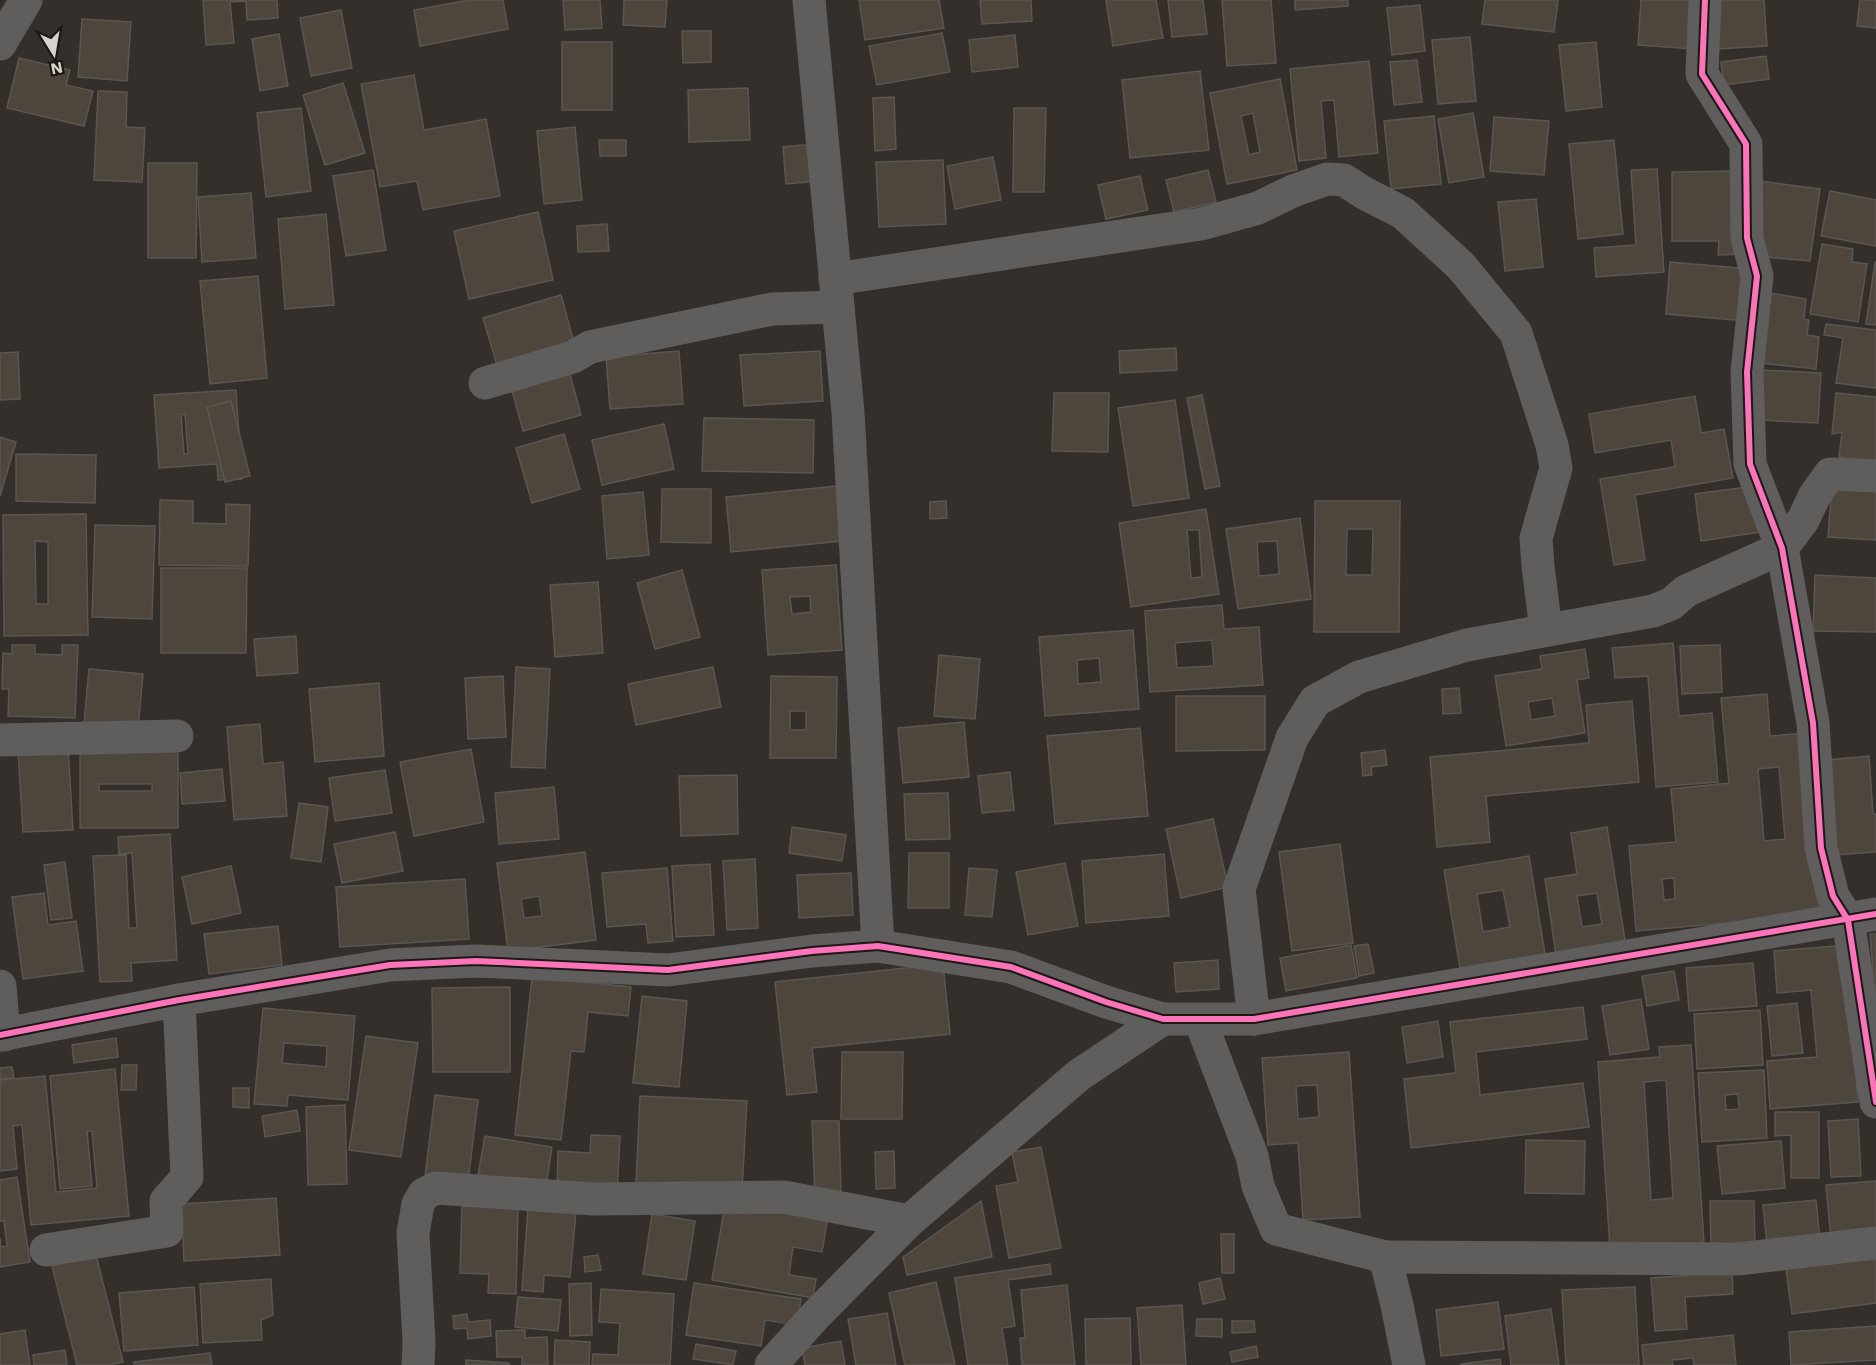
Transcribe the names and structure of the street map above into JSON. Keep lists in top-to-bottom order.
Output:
{
  "north": "bottom"
}
